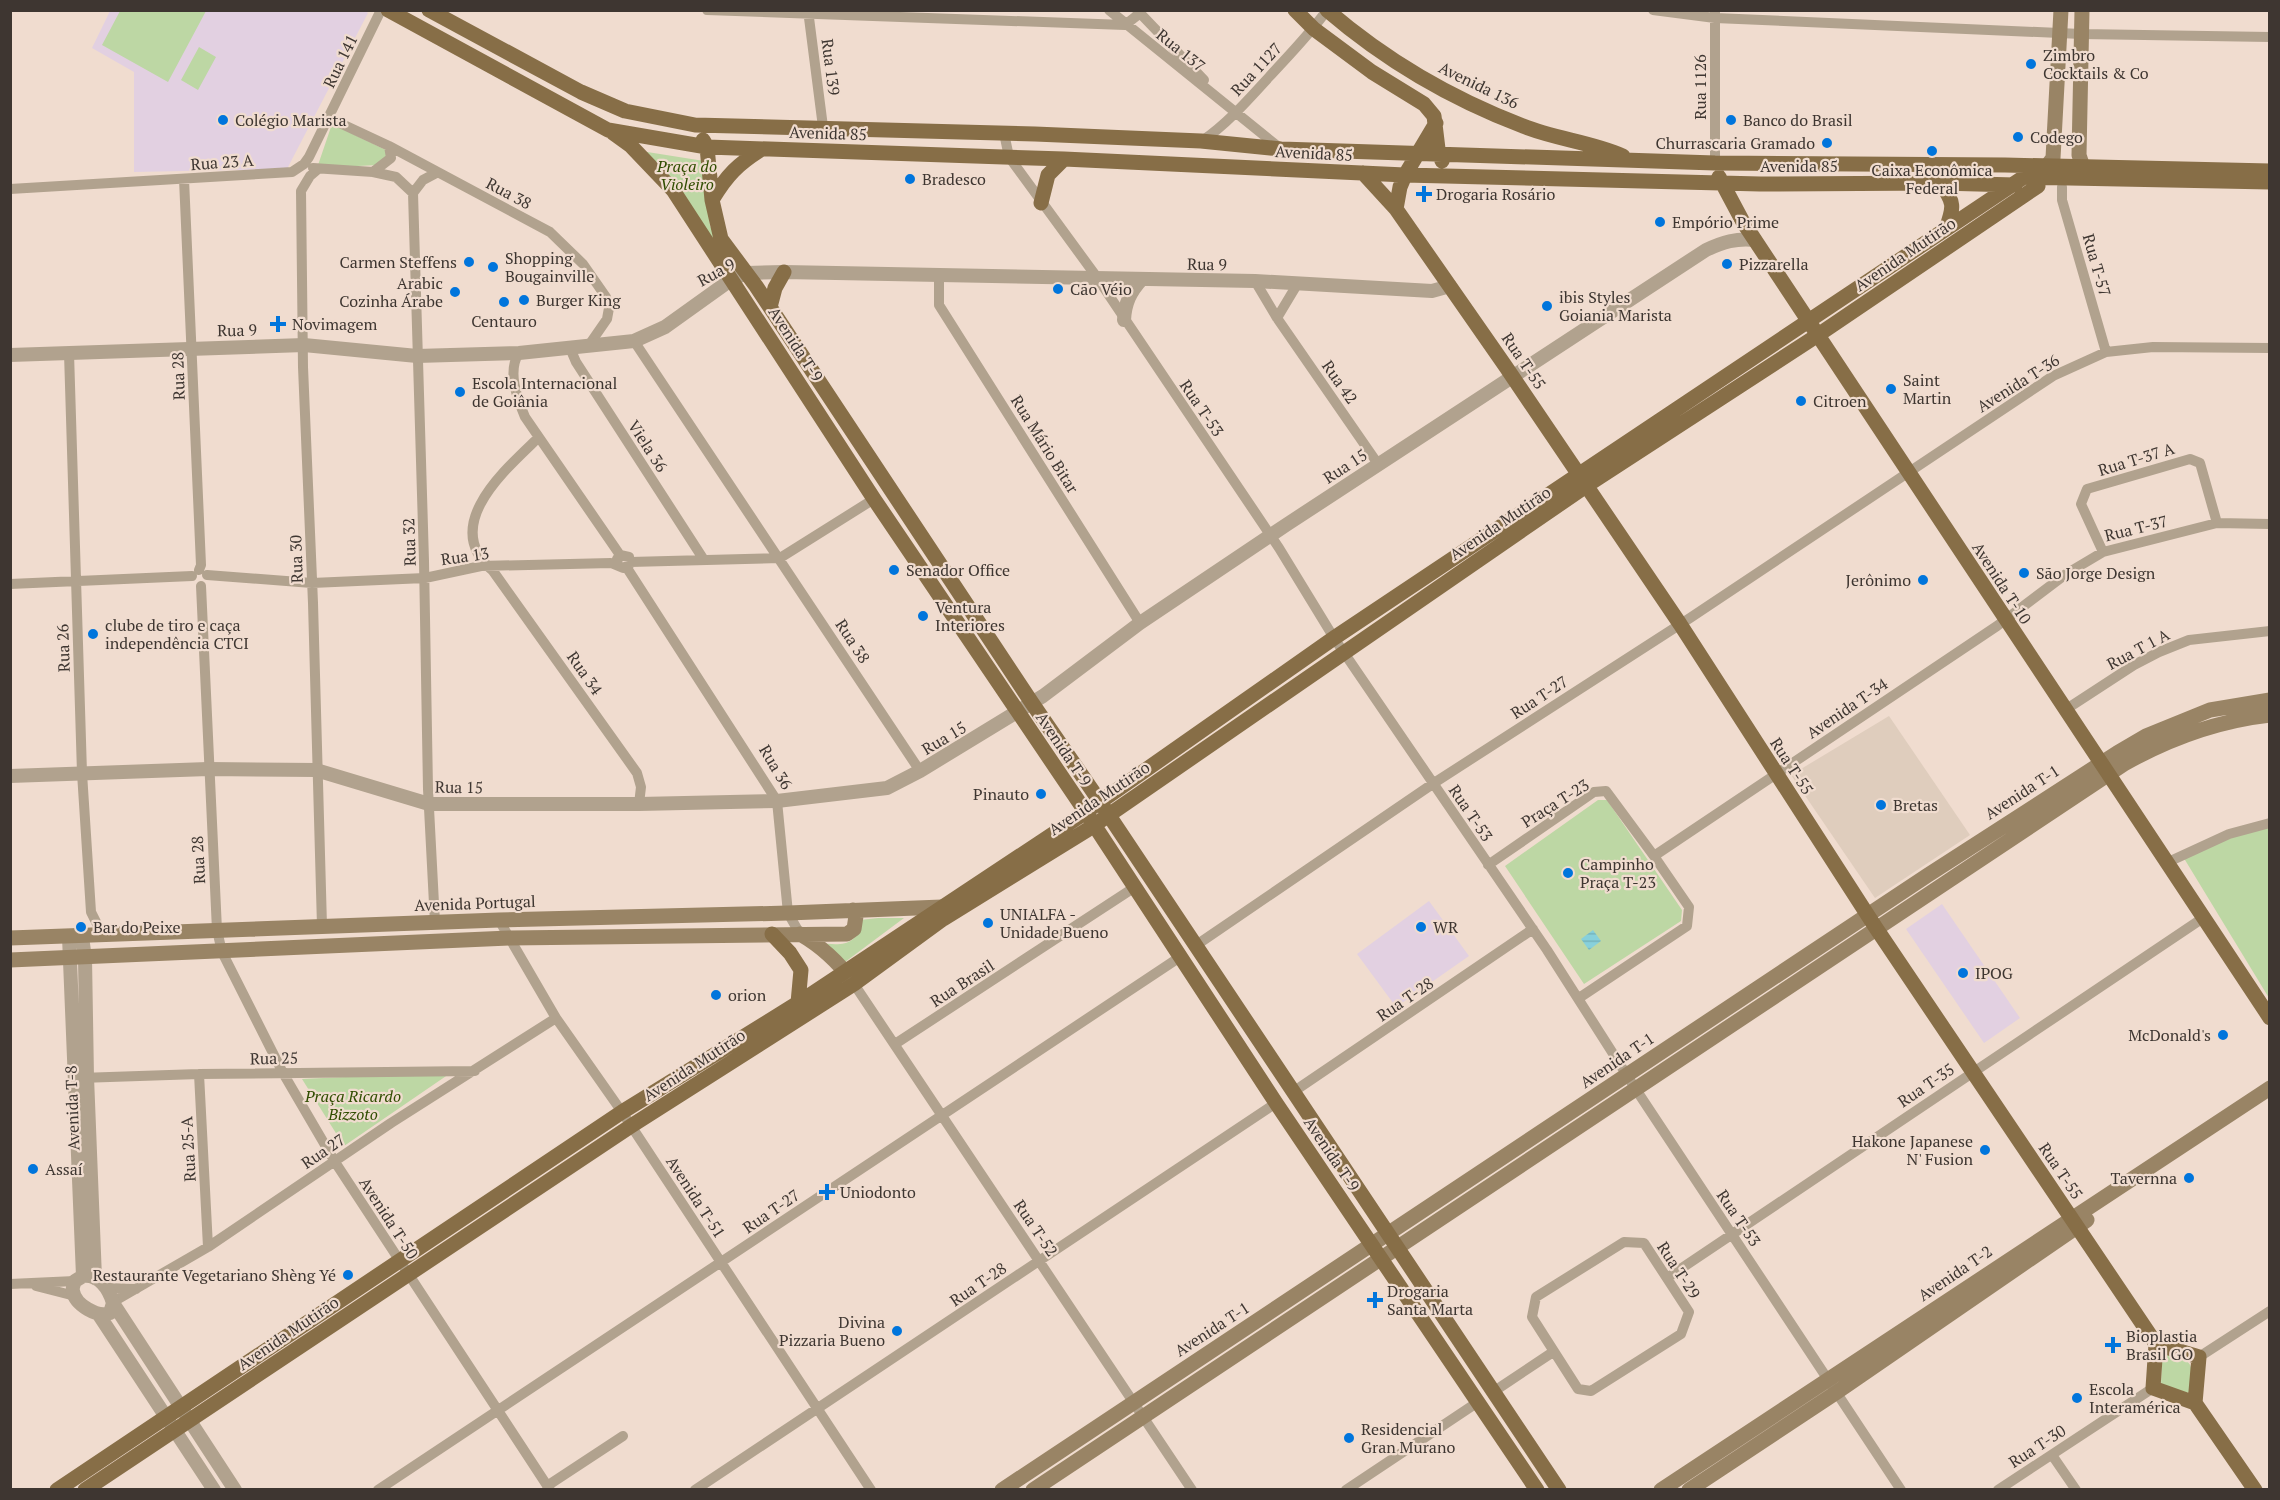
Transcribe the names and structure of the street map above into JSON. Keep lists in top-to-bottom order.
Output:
{
  "streets": {
    "main road": [
      "Avenida 136",
      "Avenida 85",
      "Avenida Mutirão",
      "Avenida T-9",
      "Rua T-55",
      "Avenida T-10",
      "Rua 36",
      "Avenida T-1",
      "Avenida Portugal",
      "Avenida T-2"
    ],
    "street": [
      "Rua 137",
      "Rua 141",
      "Rua 139",
      "Rua 1127",
      "Rua 1126",
      "Rua 23 A",
      "Rua 38",
      "Rua 9",
      "Rua T-57",
      "Rua 28",
      "Rua 42",
      "Avenida T-36",
      "Rua T-53",
      "Rua Mário Bitar",
      "Viela 36",
      "Rua T-37 A",
      "Rua 15",
      "Rua T-37",
      "Rua 32",
      "Rua 13",
      "Rua 30",
      "Rua 26",
      "Rua T 1 A",
      "Rua 34",
      "Rua T-27",
      "Avenida T-34",
      "Praça T-23",
      "Rua Brasil",
      "Rua T-28",
      "Rua 25",
      "Rua T-35",
      "Avenida T-8",
      "Rua 25-A",
      "Rua 27",
      "Avenida T-51",
      "Avenida T-50",
      "Rua T-52",
      "Rua T-29",
      "Rua T-30"
    ]
  },
  "crossings": [
    ["Rua 137", "Rua 1127"],
    ["Rua 137", "Avenida 85"],
    ["Rua 141", "Rua 38"],
    ["Rua 139", "Avenida 85"],
    ["Rua 1127", "Avenida 136"],
    ["Rua 1127", "Avenida 85"],
    ["Avenida 136", "Avenida 85"],
    ["Rua 1126", "Avenida 85"],
    ["Rua 1126", "Avenida T-10"],
    ["Avenida 85", "Avenida Mutirão"],
    ["Avenida 85", "Rua T-57"],
    ["Avenida 85", "Avenida T-9"],
    ["Avenida 85", "Rua T-55"],
    ["Avenida 85", "Rua T-53"],
    ["Avenida 85", "Avenida T-10"],
    ["Rua 23 A", "Rua 28"],
    ["Rua 38", "Rua 9"],
    ["Rua 38", "Rua 15"],
    ["Rua 38", "Rua 13"],
    ["Avenida Mutirão", "Avenida T-9"],
    ["Avenida Mutirão", "Rua T-55"],
    ["Avenida Mutirão", "Rua T-53"],
    ["Avenida Mutirão", "Avenida T-10"],
    ["Avenida Mutirão", "Rua 36"],
    ["Avenida Mutirão", "Avenida Portugal"],
    ["Avenida Mutirão", "Avenida T-51"],
    ["Avenida Mutirão", "Avenida T-50"],
    ["Avenida Mutirão", "Rua T-52"],
    ["Rua 9", "Avenida T-9"],
    ["Rua 9", "Rua T-55"],
    ["Rua 9", "Rua 28"],
    ["Rua 9", "Rua 42"],
    ["Rua 9", "Rua T-53"],
    ["Rua 9", "Rua Mário Bitar"],
    ["Rua 9", "Viela 36"],
    ["Rua 9", "Rua 32"],
    ["Rua 9", "Rua 30"],
    ["Rua 9", "Rua 26"],
    ["Rua 9", "Rua 36"],
    ["Rua T-57", "Avenida T-36"],
    ["Avenida T-9", "Rua 15"],
    ["Avenida T-9", "Rua 13"],
    ["Avenida T-9", "Rua T-27"],
    ["Avenida T-9", "Avenida T-1"],
    ["Avenida T-9", "Rua Brasil"],
    ["Avenida T-9", "Rua T-28"],
    ["Rua T-55", "Rua 15"],
    ["Rua T-55", "Rua T-27"],
    ["Rua T-55", "Avenida T-34"],
    ["Rua T-55", "Avenida T-1"],
    ["Rua T-55", "Rua T-35"],
    ["Rua T-55", "Avenida T-2"],
    ["Rua 28", "Rua 15"],
    ["Rua 28", "Rua 13"],
    ["Rua 28", "Avenida Portugal"],
    ["Rua 28", "Avenida T-50"],
    ["Rua 42", "Rua 15"],
    ["Avenida T-36", "Avenida T-10"],
    ["Avenida T-36", "Rua T-27"],
    ["Rua T-53", "Rua 15"],
    ["Rua T-53", "Rua T-27"],
    ["Rua T-53", "Avenida T-1"],
    ["Rua T-53", "Praça T-23"],
    ["Rua T-53", "Rua T-28"],
    ["Rua T-53", "Rua T-35"],
    ["Rua T-53", "Avenida T-2"],
    ["Rua Mário Bitar", "Rua 15"],
    ["Viela 36", "Rua 13"],
    ["Rua T-37 A", "Rua T-37"],
    ["Rua 15", "Rua 32"],
    ["Rua 15", "Rua 30"],
    ["Rua 15", "Avenida T-10"],
    ["Rua 15", "Rua 26"],
    ["Rua 15", "Rua 34"],
    ["Rua 15", "Rua 36"],
    ["Rua T-37", "Avenida T-10"],
    ["Rua T-37", "Avenida T-34"],
    ["Rua 32", "Rua 13"],
    ["Rua 32", "Avenida Portugal"],
    ["Rua 13", "Rua 30"],
    ["Rua 13", "Rua 26"],
    ["Rua 13", "Rua 34"],
    ["Rua 13", "Rua 36"],
    ["Rua 30", "Avenida Portugal"],
    ["Avenida T-10", "Rua T 1 A"],
    ["Avenida T-10", "Rua T-27"],
    ["Avenida T-10", "Avenida T-34"],
    ["Avenida T-10", "Avenida T-1"],
    ["Avenida T-10", "Rua T-35"],
    ["Rua 26", "Avenida Portugal"],
    ["Rua T-27", "Avenida T-51"],
    ["Rua T-27", "Avenida T-50"],
    ["Rua T-27", "Rua T-52"],
    ["Avenida T-34", "Praça T-23"],
    ["Rua 36", "Avenida Portugal"],
    ["Rua 36", "Rua T-52"],
    ["Avenida T-1", "Rua T-52"],
    ["Avenida Portugal", "Avenida T-8"],
    ["Avenida Portugal", "Avenida T-51"],
    ["Rua Brasil", "Rua T-52"],
    ["Rua T-28", "Avenida T-51"],
    ["Rua T-28", "Rua T-52"],
    ["Rua 25", "Avenida T-8"],
    ["Rua 25", "Rua 25-A"],
    ["Rua 25", "Rua 27"],
    ["Rua 25", "Avenida T-50"],
    ["Rua T-35", "Rua T-29"],
    ["Rua 25-A", "Rua 27"],
    ["Rua 27", "Avenida T-51"],
    ["Rua 27", "Avenida T-50"]
  ],
  "parks": ["Praça do Violeiro", "Praça Ricardo Bizzoto"],
  "places": {
    "other": [
      "Zimbro Cocktails & Co",
      "Colégio Marista",
      "Banco do Brasil",
      "Codego",
      "Churrascaria Gramado",
      "Caixa Econômica Federal",
      "Bradesco",
      "Empório Prime",
      "Carmen Steffens",
      "Pizzarella",
      "Shopping Bougainville",
      "Cão Véio",
      "Arabic Cozinha Árabe",
      "Burger King",
      "Centauro",
      "ibis Styles Goiania Marista",
      "Saint Martin",
      "Escola Internacional de Goiânia",
      "Citroen",
      "Senador Office",
      "São Jorge Design",
      "Jerônimo",
      "Ventura Interiores",
      "clube de tiro e caça independência CTCI",
      "Pinauto",
      "Bretas",
      "Campinho Praça T-23",
      "UNIALFA - Unidade Bueno",
      "Bar do Peixe",
      "WR",
      "IPOG",
      "orion",
      "McDonald's",
      "Hakone Japanese N' Fusion",
      "Assaí",
      "Tavernna",
      "Restaurante Vegetariano Shèng Yé",
      "Divina Pizzaria Bueno",
      "Escola Interamérica",
      "Residencial Gran Murano"
    ],
    "health": [
      "Drogaria Rosário",
      "Novimagem",
      "Uniodonto",
      "Drogaria Santa Marta",
      "Bioplastia Brasil GO"
    ]
  }
}
